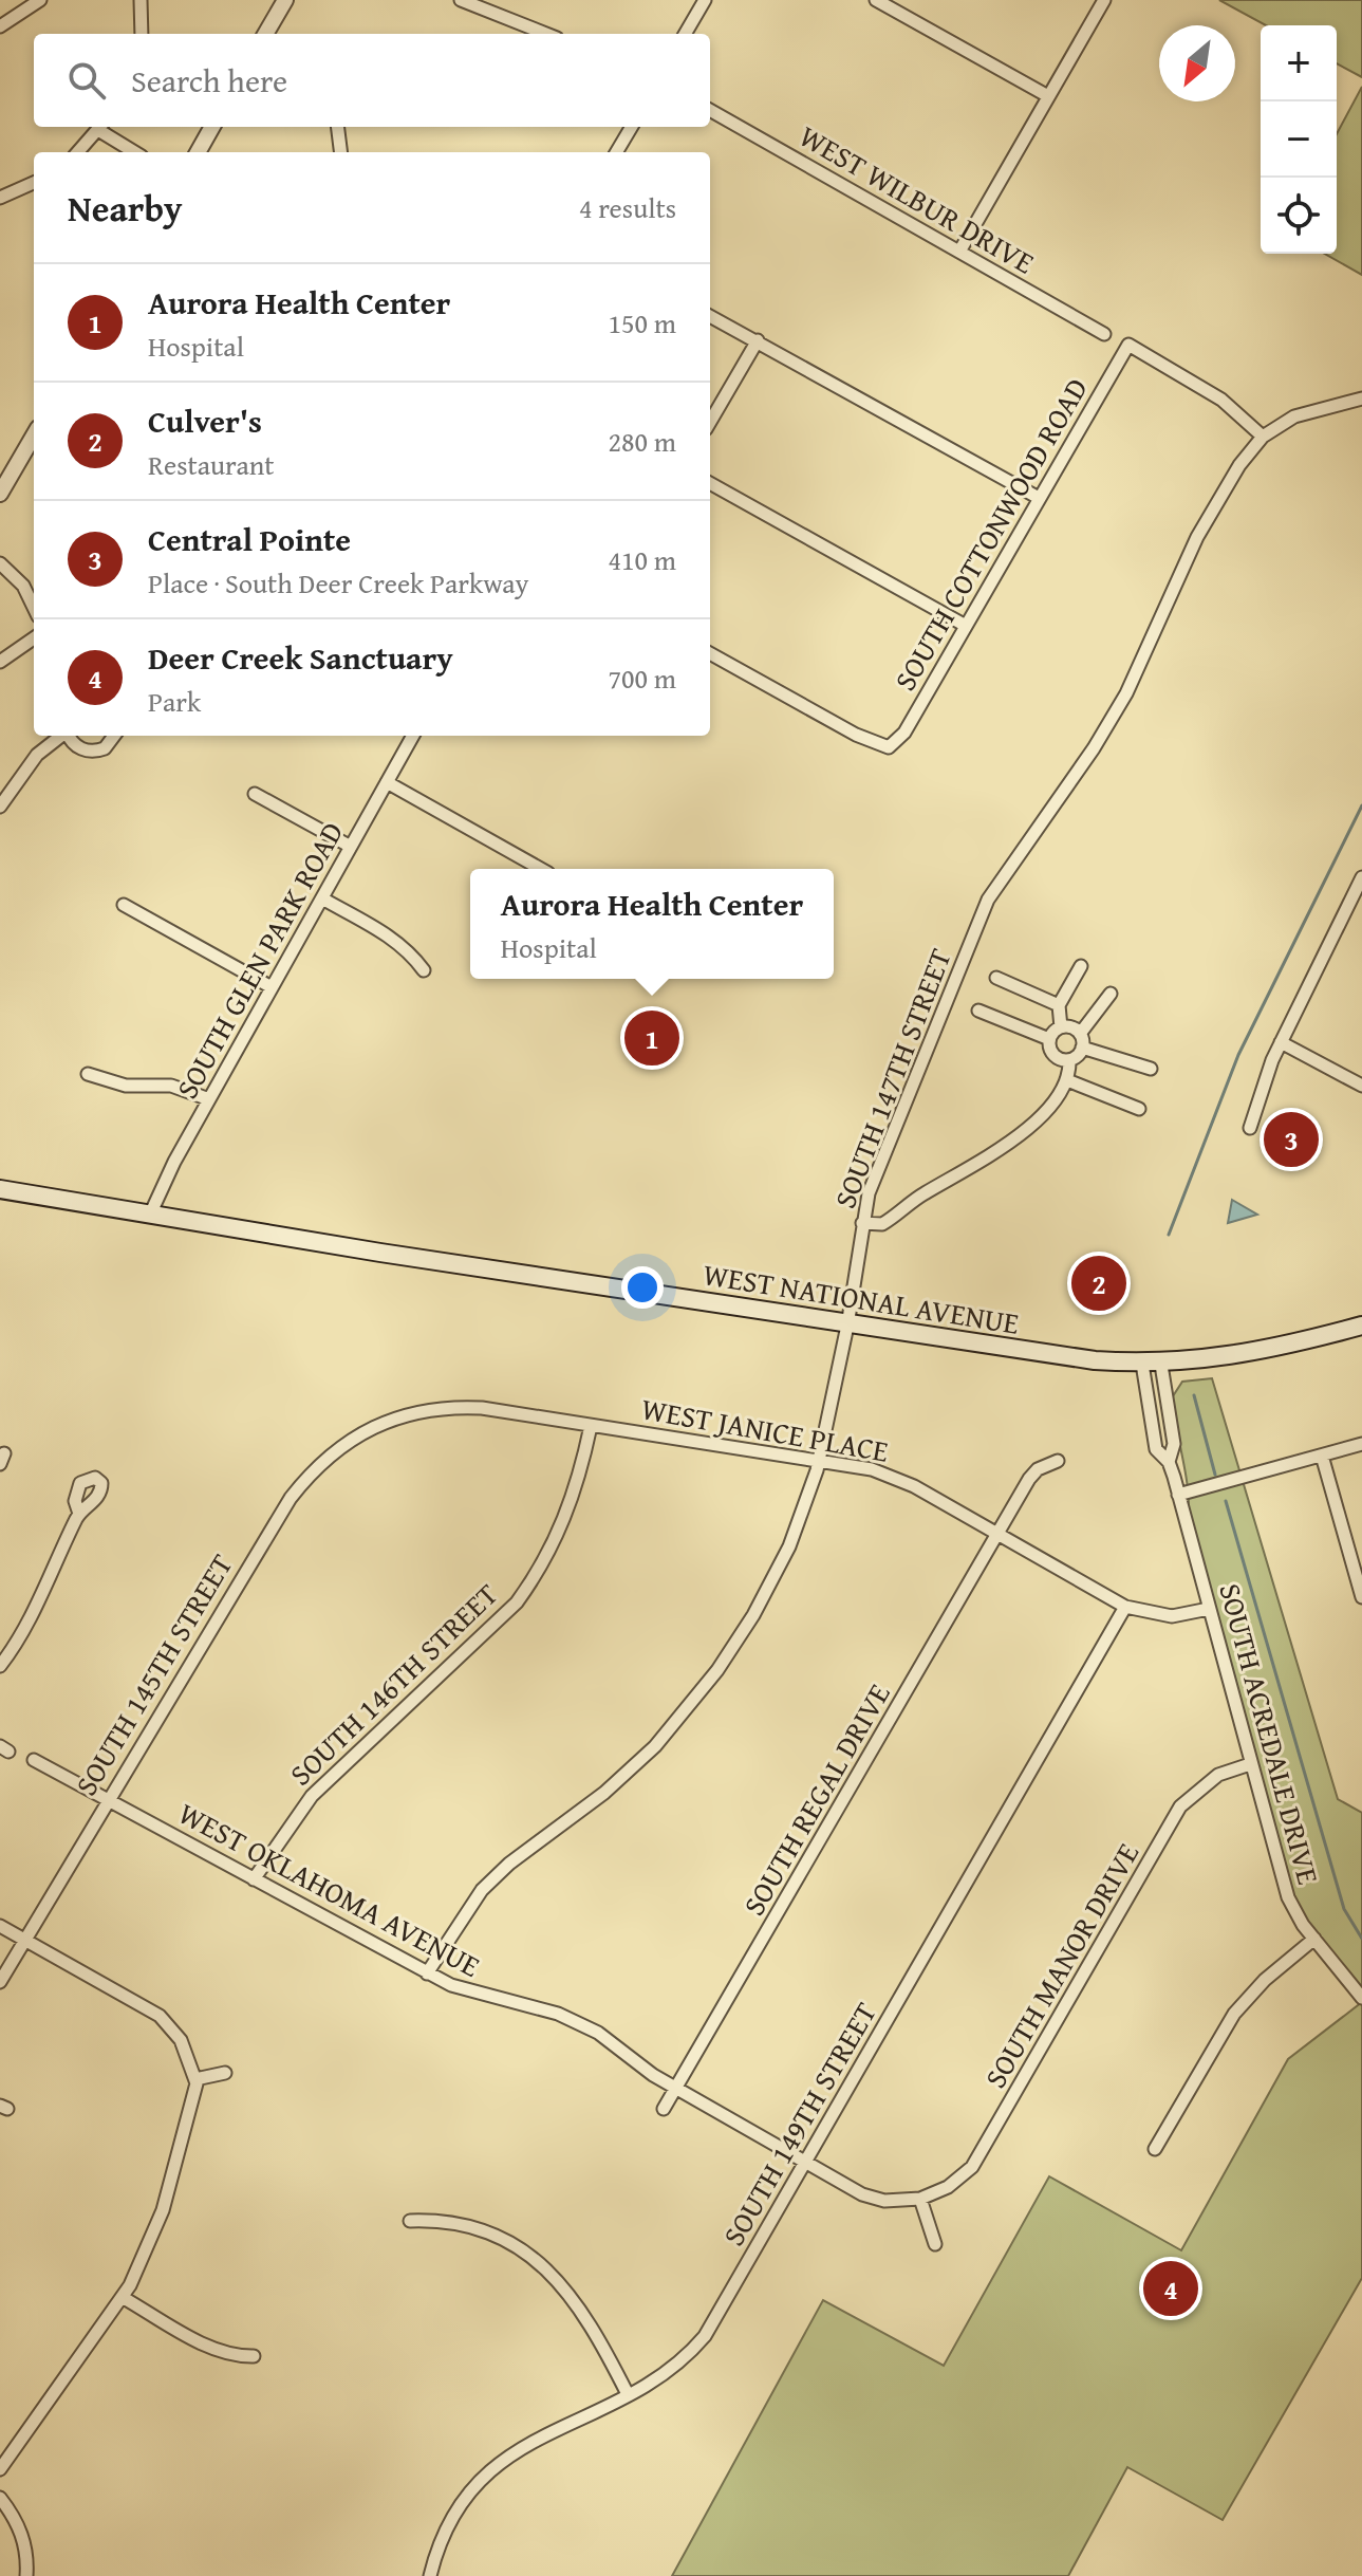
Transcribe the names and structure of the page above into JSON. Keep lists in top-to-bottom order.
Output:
{
  "streets": {
    "main road": ["WEST NATIONAL AVENUE"],
    "street": [
      "WEST WILBUR DRIVE",
      "SOUTH COTTONWOOD ROAD",
      "SOUTH GLEN PARK ROAD",
      "SOUTH 147TH STREET",
      "WEST JANICE PLACE",
      "SOUTH 145TH STREET",
      "SOUTH 146TH STREET",
      "SOUTH ACREDALE DRIVE",
      "SOUTH REGAL DRIVE",
      "WEST OKLAHOMA AVENUE",
      "SOUTH MANOR DRIVE",
      "SOUTH 149TH STREET"
    ]
  },
  "crossings": [
    ["SOUTH COTTONWOOD ROAD", "SOUTH 147TH STREET"],
    ["SOUTH GLEN PARK ROAD", "WEST NATIONAL AVENUE"],
    ["SOUTH 147TH STREET", "WEST NATIONAL AVENUE"],
    ["SOUTH 147TH STREET", "WEST JANICE PLACE"],
    ["SOUTH 147TH STREET", "WEST OKLAHOMA AVENUE"],
    ["WEST NATIONAL AVENUE", "SOUTH ACREDALE DRIVE"],
    ["WEST JANICE PLACE", "SOUTH 145TH STREET"],
    ["WEST JANICE PLACE", "SOUTH 146TH STREET"],
    ["WEST JANICE PLACE", "SOUTH ACREDALE DRIVE"],
    ["WEST JANICE PLACE", "SOUTH REGAL DRIVE"],
    ["WEST JANICE PLACE", "SOUTH 149TH STREET"],
    ["SOUTH 145TH STREET", "WEST OKLAHOMA AVENUE"],
    ["SOUTH 146TH STREET", "WEST OKLAHOMA AVENUE"],
    ["SOUTH ACREDALE DRIVE", "SOUTH MANOR DRIVE"],
    ["SOUTH REGAL DRIVE", "WEST OKLAHOMA AVENUE"],
    ["WEST OKLAHOMA AVENUE", "SOUTH MANOR DRIVE"],
    ["WEST OKLAHOMA AVENUE", "SOUTH 149TH STREET"]
  ],
  "north": "bottom left",
  "page": {
    "map_buttons": ["+", "−"],
    "search": "Search here",
    "heading": ["Nearby", "4 results"],
    "list": [
      {
        "mark": "1",
        "name": "Aurora Health Center",
        "note": "Hospital",
        "value": "150 m"
      },
      {
        "mark": "2",
        "name": "Culver's",
        "note": "Restaurant",
        "value": "280 m"
      },
      {
        "mark": "3",
        "name": "Central Pointe",
        "note": "Place · South Deer Creek Parkway",
        "value": "410 m"
      },
      {
        "mark": "4",
        "name": "Deer Creek Sanctuary",
        "note": "Park",
        "value": "700 m"
      }
    ],
    "popup": ["Aurora Health Center", "Hospital"],
    "pins": [
      "1",
      "3",
      "2",
      "4"
    ]
  }
}
